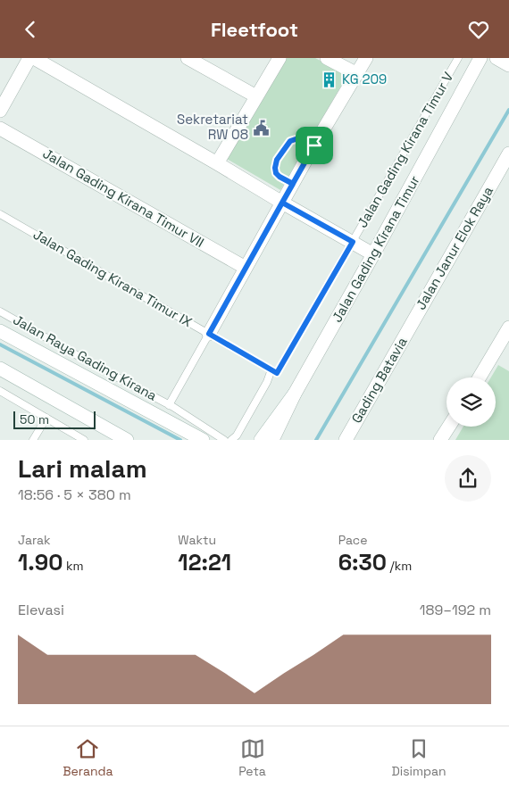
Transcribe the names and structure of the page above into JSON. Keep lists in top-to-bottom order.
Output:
{
  "streets": {
    "street": [
      "Jalan Gading Kirana Timur V",
      "Jalan Gading Kirana Timur VII",
      "Jalan Janur Elok Raya",
      "Jalan Gading Kirana Timur",
      "Gading Batavia"
    ],
    "lane": ["Jalan Gading Kirana Timur IX", "Jalan Raya Gading Kirana"]
  },
  "crossings": [
    ["Jalan Gading Kirana Timur V", "Jalan Gading Kirana Timur"],
    ["Jalan Gading Kirana Timur V", "Jalan Gading Kirana Timur IX"],
    ["Jalan Janur Elok Raya", "Gading Batavia"]
  ],
  "places": {
    "building": ["KG 209"],
    "public building": ["Sekretariat RW 08"]
  },
  "scale_bar": "50 m",
  "page": {
    "header": "Fleetfoot",
    "scale": "50 m",
    "heading": ["Lari malam", "18:56 · 5 × 380 m"],
    "stats": [
      ["Jarak", "1.90 km"],
      ["Waktu", "12:21"],
      ["Pace", "6:30 /km"]
    ],
    "chart": ["Elevasi", "189–192 m"],
    "tabs": ["Beranda", "Peta", "Disimpan"]
  }
}
